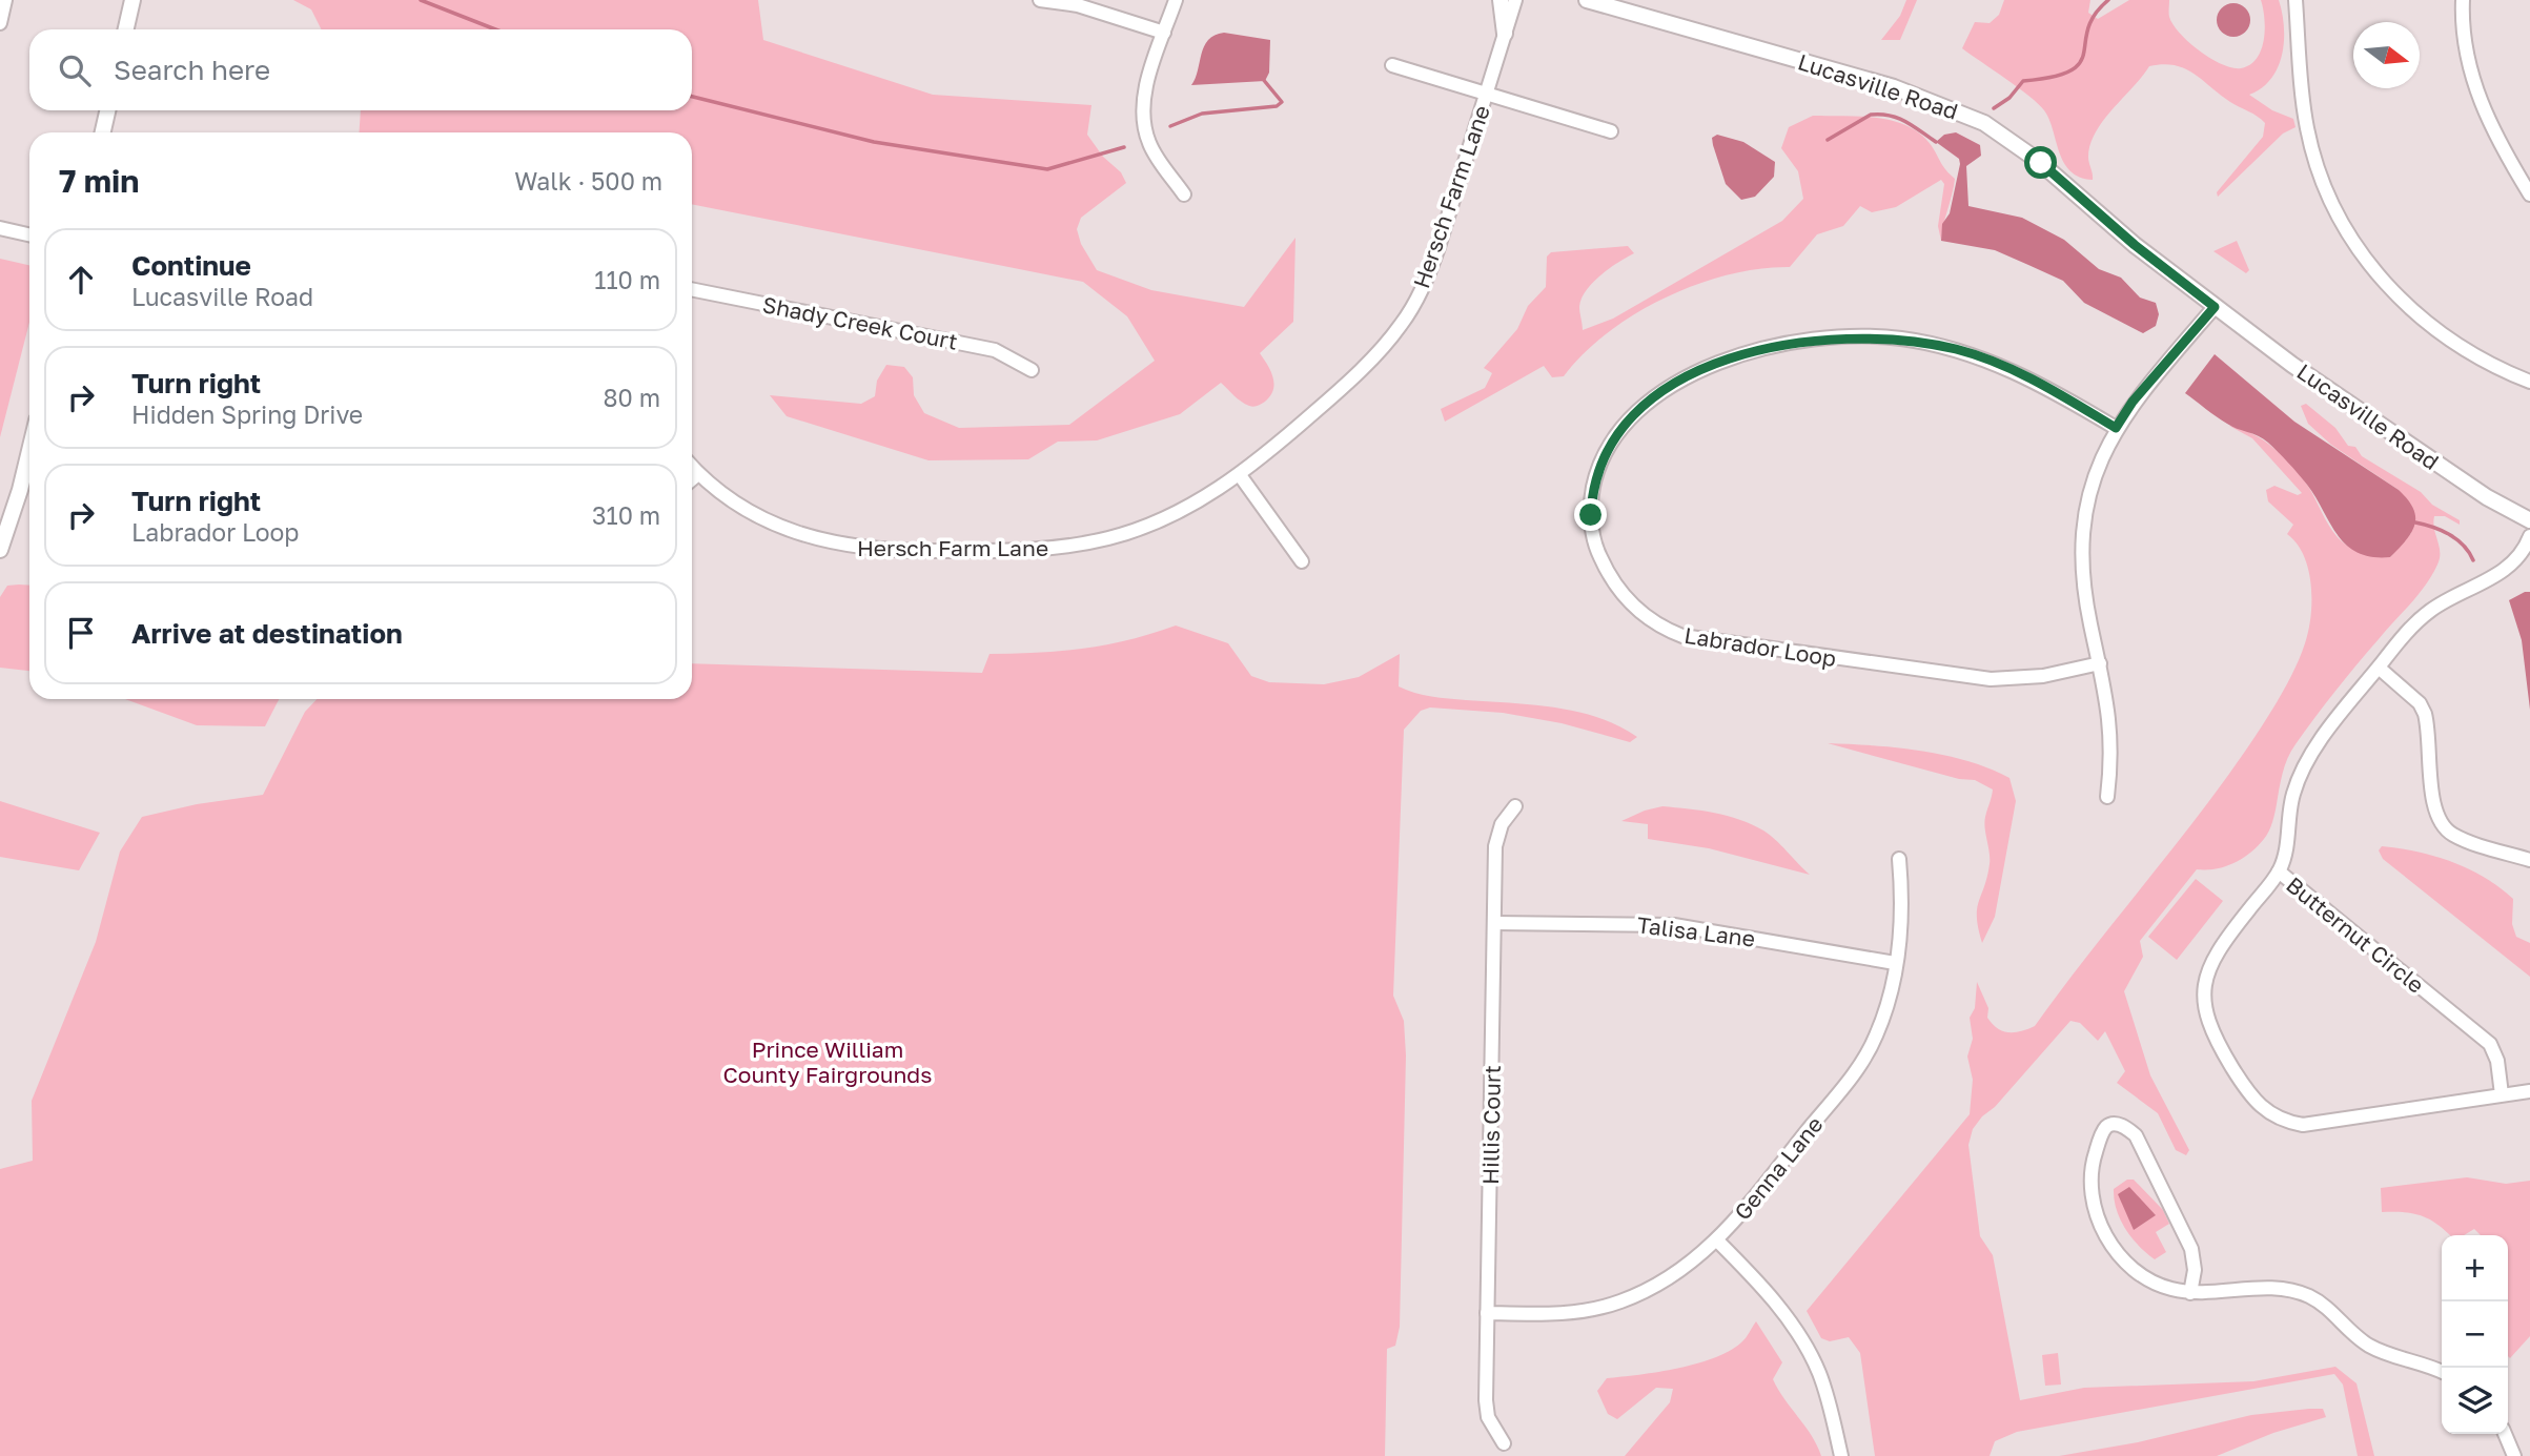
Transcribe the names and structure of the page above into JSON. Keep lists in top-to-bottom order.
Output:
{
  "streets": {
    "street": [
      "Lucasville Road",
      "Hersch Farm Lane",
      "Shady Creek Court",
      "Labrador Loop",
      "Talisa Lane",
      "Butternut Circle",
      "Hillis Court",
      "Genna Lane"
    ]
  },
  "crossings": [
    ["Talisa Lane", "Hillis Court"],
    ["Talisa Lane", "Genna Lane"],
    ["Hillis Court", "Genna Lane"]
  ],
  "parks": ["Prince William County Fairgrounds"],
  "north": "right",
  "page": {
    "search": "Search here",
    "heading": ["7 min", "Walk · 500 m"],
    "list": [
      ["Continue", "Lucasville Road", "110 m"],
      ["Turn right", "Hidden Spring Drive", "80 m"],
      ["Turn right", "Labrador Loop", "310 m"],
      "Arrive at destination"
    ],
    "map_buttons": ["+", "−"]
  }
}
